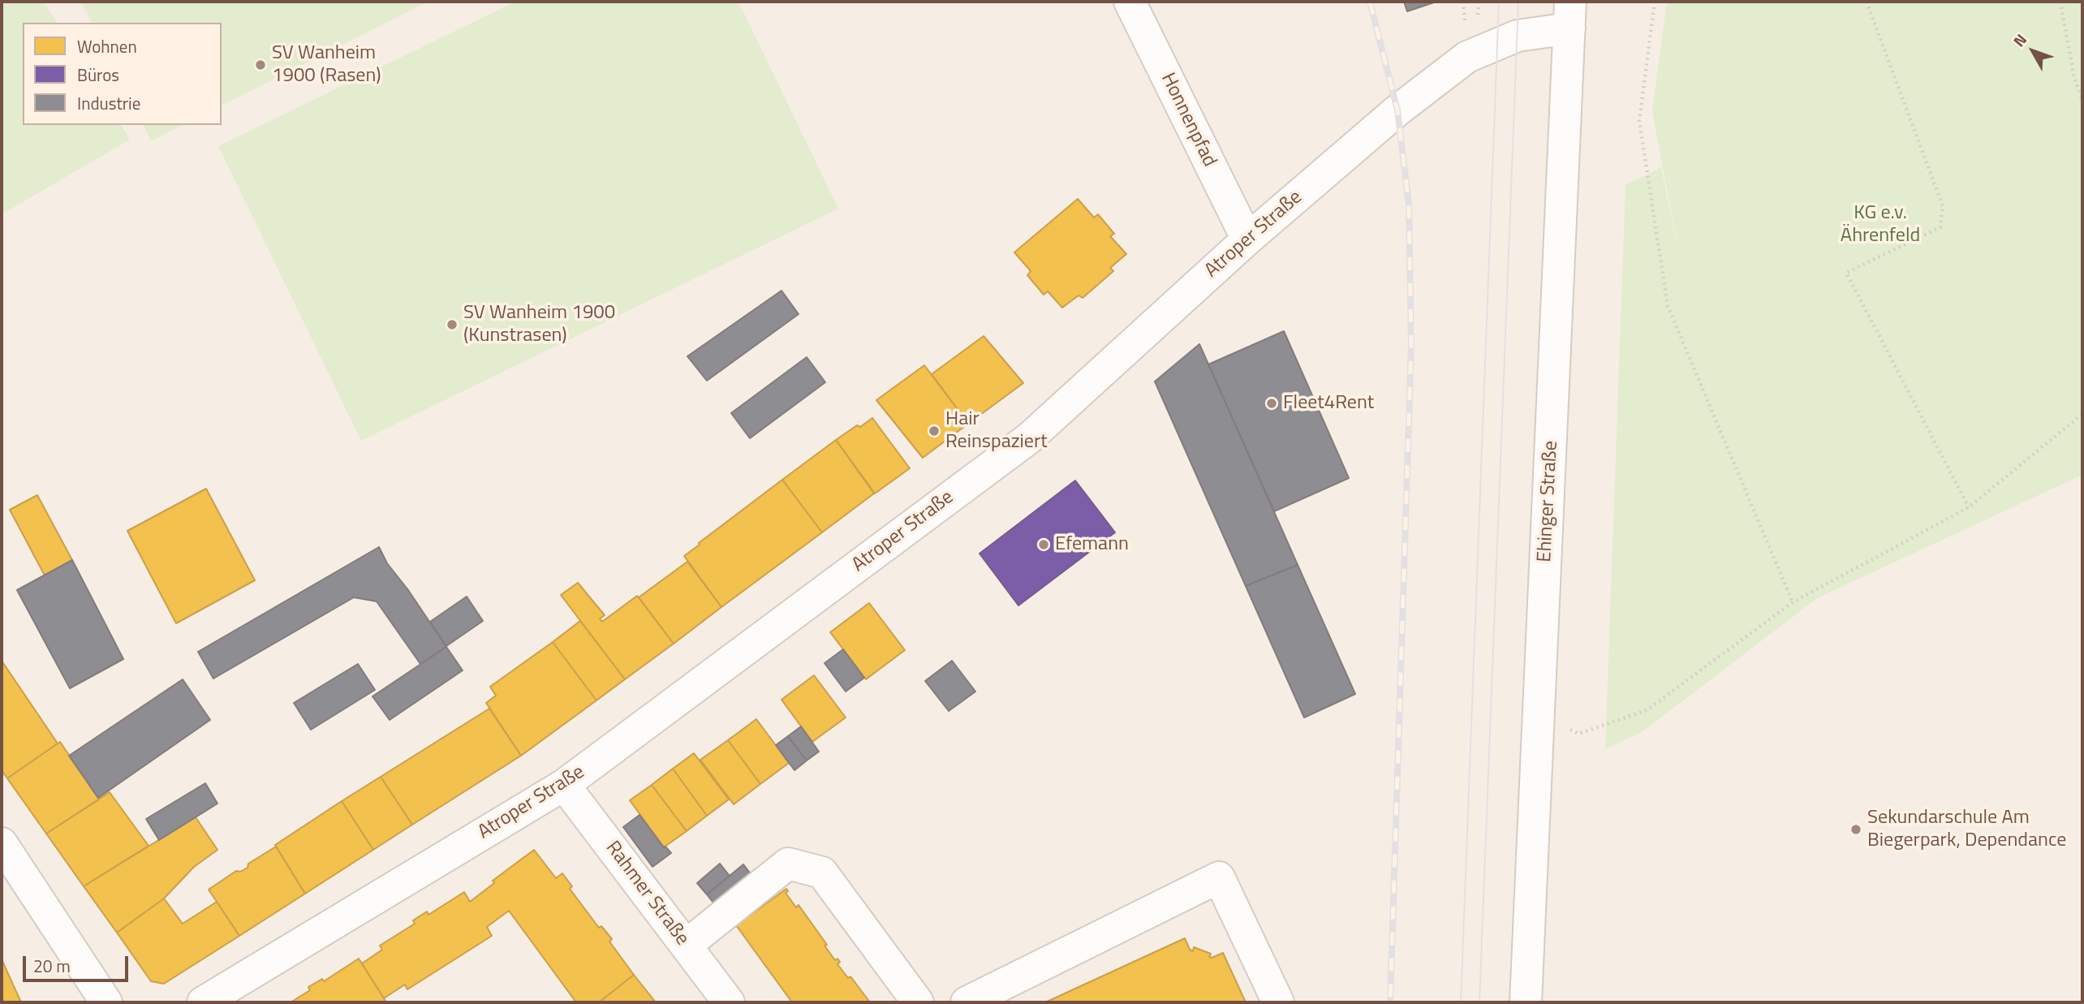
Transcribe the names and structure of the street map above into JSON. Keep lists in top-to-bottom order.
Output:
{
  "streets": {
    "street": [
      "Honnenpfad",
      "Atroper Straße",
      "Ehinger Straße",
      "Rahmer Straße"
    ]
  },
  "crossings": [
    ["Honnenpfad", "Atroper Straße"],
    ["Atroper Straße", "Ehinger Straße"],
    ["Atroper Straße", "Rahmer Straße"]
  ],
  "parks": ["KG e.v. Ährenfeld"],
  "places": [
    "SV Wanheim 1900 (Rasen)",
    "SV Wanheim 1900 (Kunstrasen)",
    "Fleet4Rent",
    "Hair Reinspaziert",
    "Efemann",
    "Sekundarschule Am Biegerpark, Dependance"
  ],
  "legend": ["Wohnen", "Büros", "Industrie"],
  "scale_bar": "20 m",
  "north": "top left"
}
